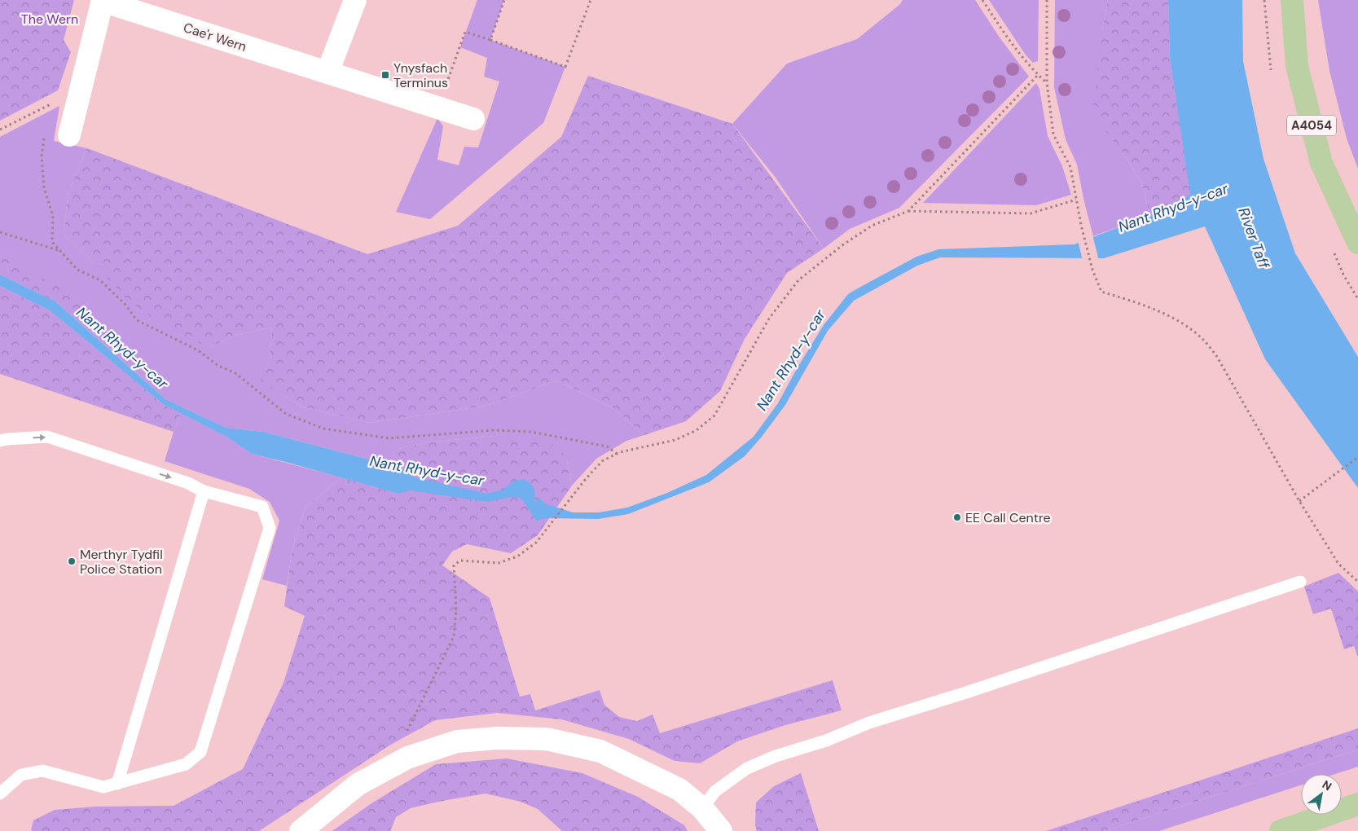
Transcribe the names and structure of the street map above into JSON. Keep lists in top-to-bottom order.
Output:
{
  "streets": {
    "main road": ["A4054"],
    "street": ["Cae'r Wern"]
  },
  "water": ["Nant Rhyd-y-car", "River Taff"],
  "parks": ["The Wern"],
  "places": {
    "transit": ["Ynysfach Terminus"],
    "other": ["EE Call Centre", "Merthyr Tydfil Police Station"]
  },
  "north": "top right"
}
